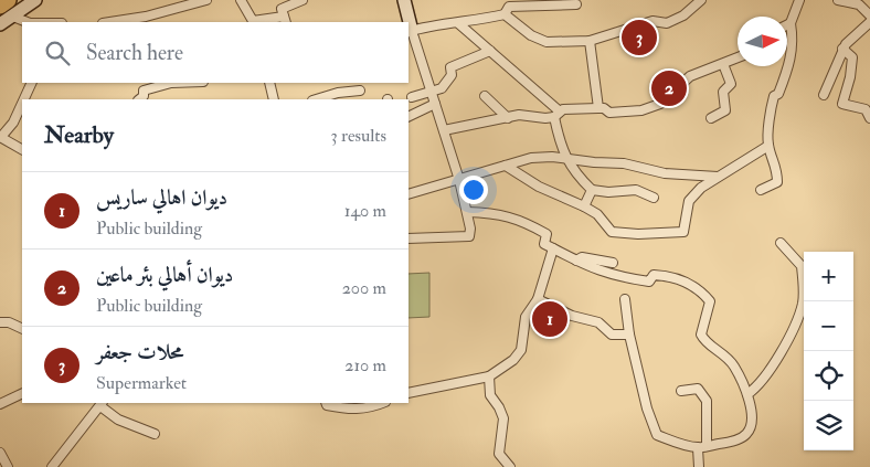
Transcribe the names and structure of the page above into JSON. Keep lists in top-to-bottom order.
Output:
{
  "north": "right",
  "page": {
    "pins": ["3", "2", "1"],
    "search": "Search here",
    "heading": ["Nearby", "3 results"],
    "list": [
      {
        "mark": "1",
        "name": "ديوان اهالي ساريس",
        "note": "Public building",
        "value": "140 m"
      },
      {
        "mark": "2",
        "name": "ديوان أهالي بئر ماعين",
        "note": "Public building",
        "value": "200 m"
      },
      {
        "mark": "3",
        "name": "محلات جعفر",
        "note": "Supermarket",
        "value": "210 m"
      }
    ],
    "map_buttons": ["+", "−"]
  }
}
